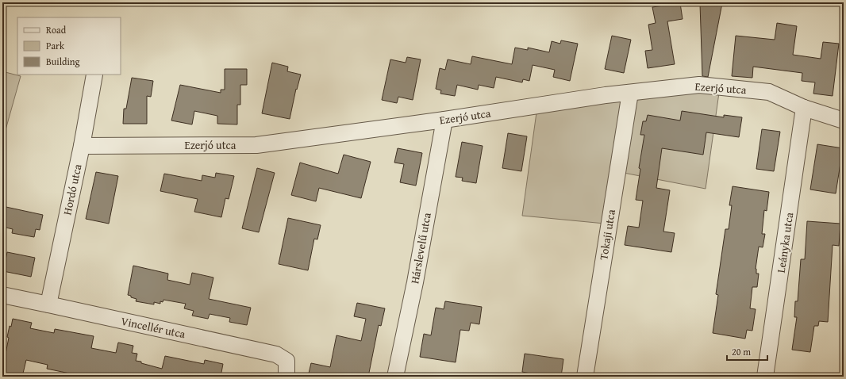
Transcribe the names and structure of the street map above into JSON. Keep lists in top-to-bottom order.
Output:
{
  "streets": {
    "street": [
      "Ezerjó utca",
      "Hordó utca",
      "Tokaji utca",
      "Leányka utca",
      "Hárslevelű utca",
      "Vincellér utca"
    ]
  },
  "crossings": [
    ["Ezerjó utca", "Hordó utca"],
    ["Ezerjó utca", "Tokaji utca"],
    ["Ezerjó utca", "Leányka utca"],
    ["Ezerjó utca", "Hárslevelű utca"],
    ["Hordó utca", "Vincellér utca"]
  ],
  "legend": ["Road", "Park", "Building"],
  "scale_bar": "20 m"
}
